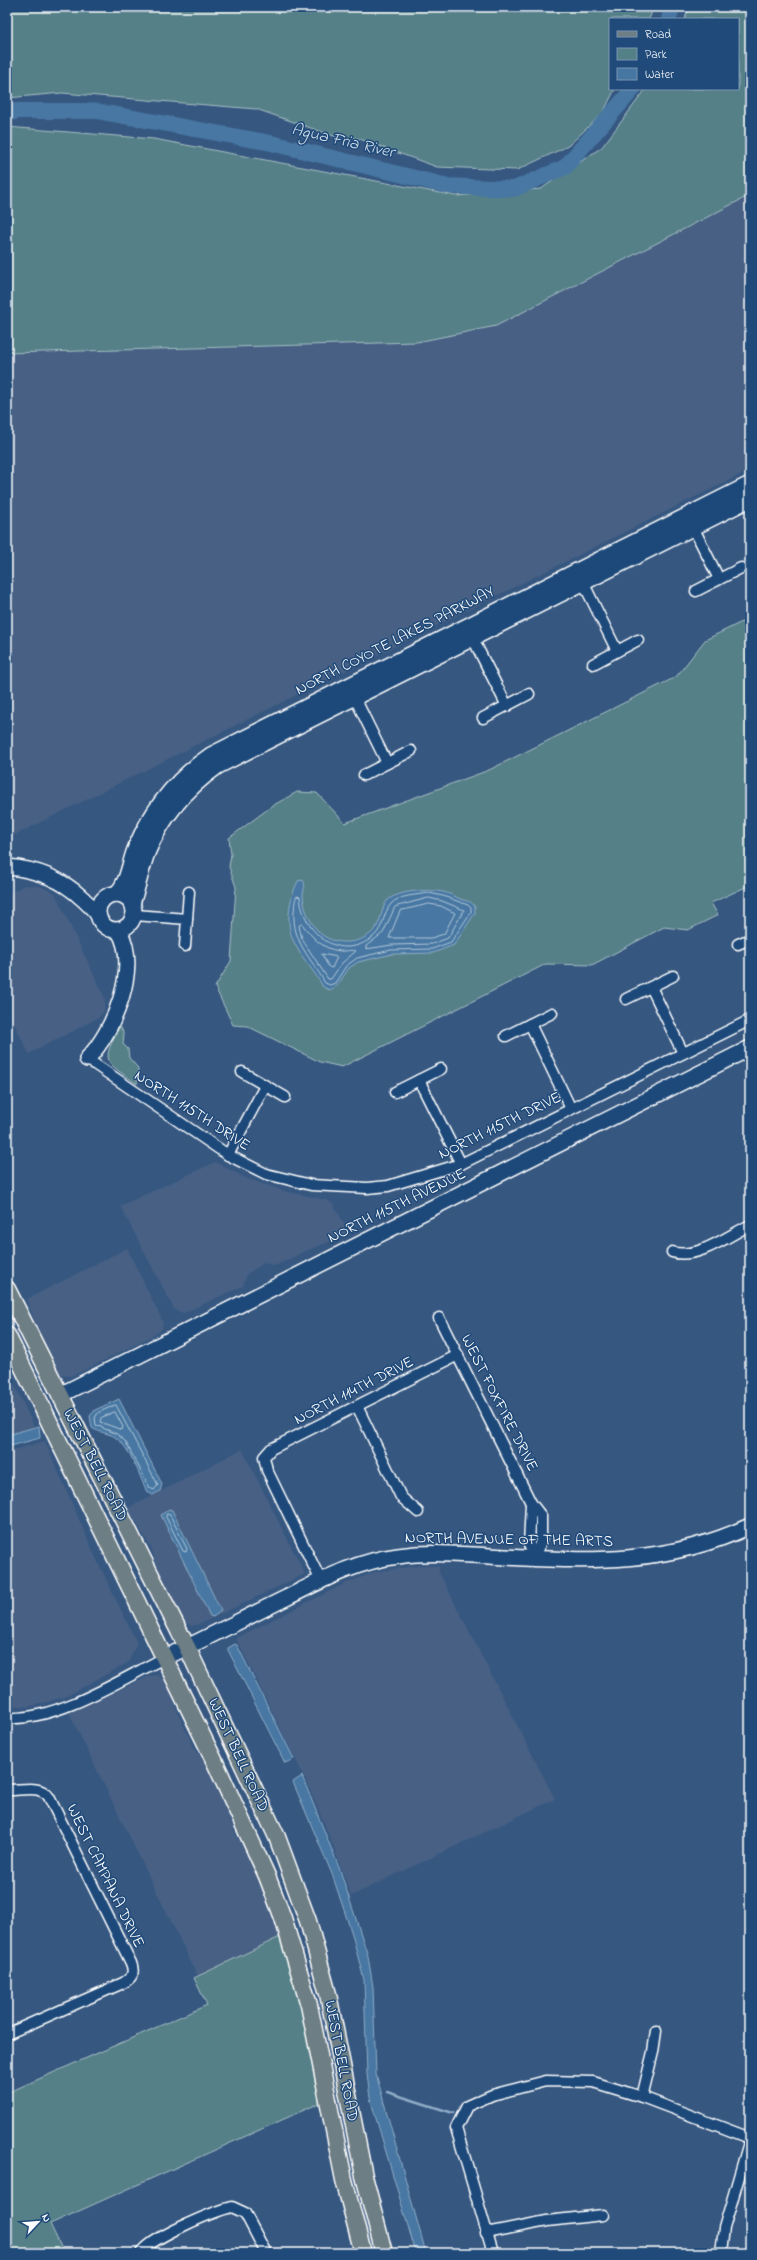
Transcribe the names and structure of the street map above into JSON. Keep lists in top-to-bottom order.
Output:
{
  "streets": {
    "main road": ["WEST BELL ROAD"],
    "street": [
      "NORTH COYOTE LAKES PARKWAY",
      "NORTH 115TH DRIVE",
      "NORTH 115TH AVENUE",
      "NORTH 114TH DRIVE",
      "WEST FOXFIRE DRIVE",
      "NORTH AVENUE OF THE ARTS",
      "WEST CAMPANA DRIVE"
    ]
  },
  "crossings": [
    ["NORTH 115TH AVENUE", "WEST BELL ROAD"],
    ["NORTH 114TH DRIVE", "WEST FOXFIRE DRIVE"],
    ["NORTH 114TH DRIVE", "NORTH AVENUE OF THE ARTS"],
    ["WEST FOXFIRE DRIVE", "NORTH AVENUE OF THE ARTS"],
    ["WEST BELL ROAD", "NORTH AVENUE OF THE ARTS"]
  ],
  "water": ["Agua Fria River"],
  "legend": ["Road", "Park", "Water"],
  "north": "top right"
}
